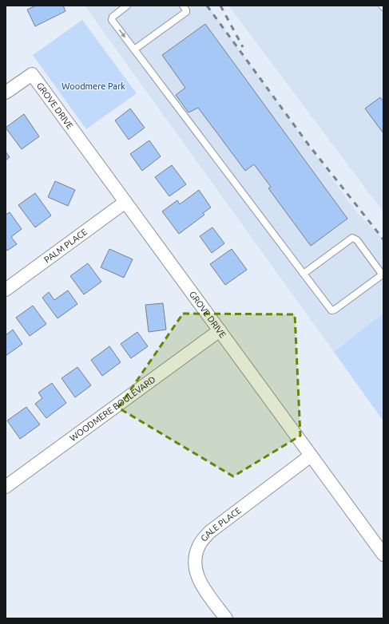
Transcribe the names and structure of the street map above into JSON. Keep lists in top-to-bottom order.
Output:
{
  "streets": {
    "street": [
      "GROVE DRIVE",
      "PALM PLACE",
      "WOODMERE BOULEVARD",
      "GALE PLACE"
    ]
  },
  "crossings": [
    ["GROVE DRIVE", "PALM PLACE"],
    ["GROVE DRIVE", "WOODMERE BOULEVARD"],
    ["GROVE DRIVE", "GALE PLACE"]
  ],
  "parks": ["Woodmere Park"]
}
